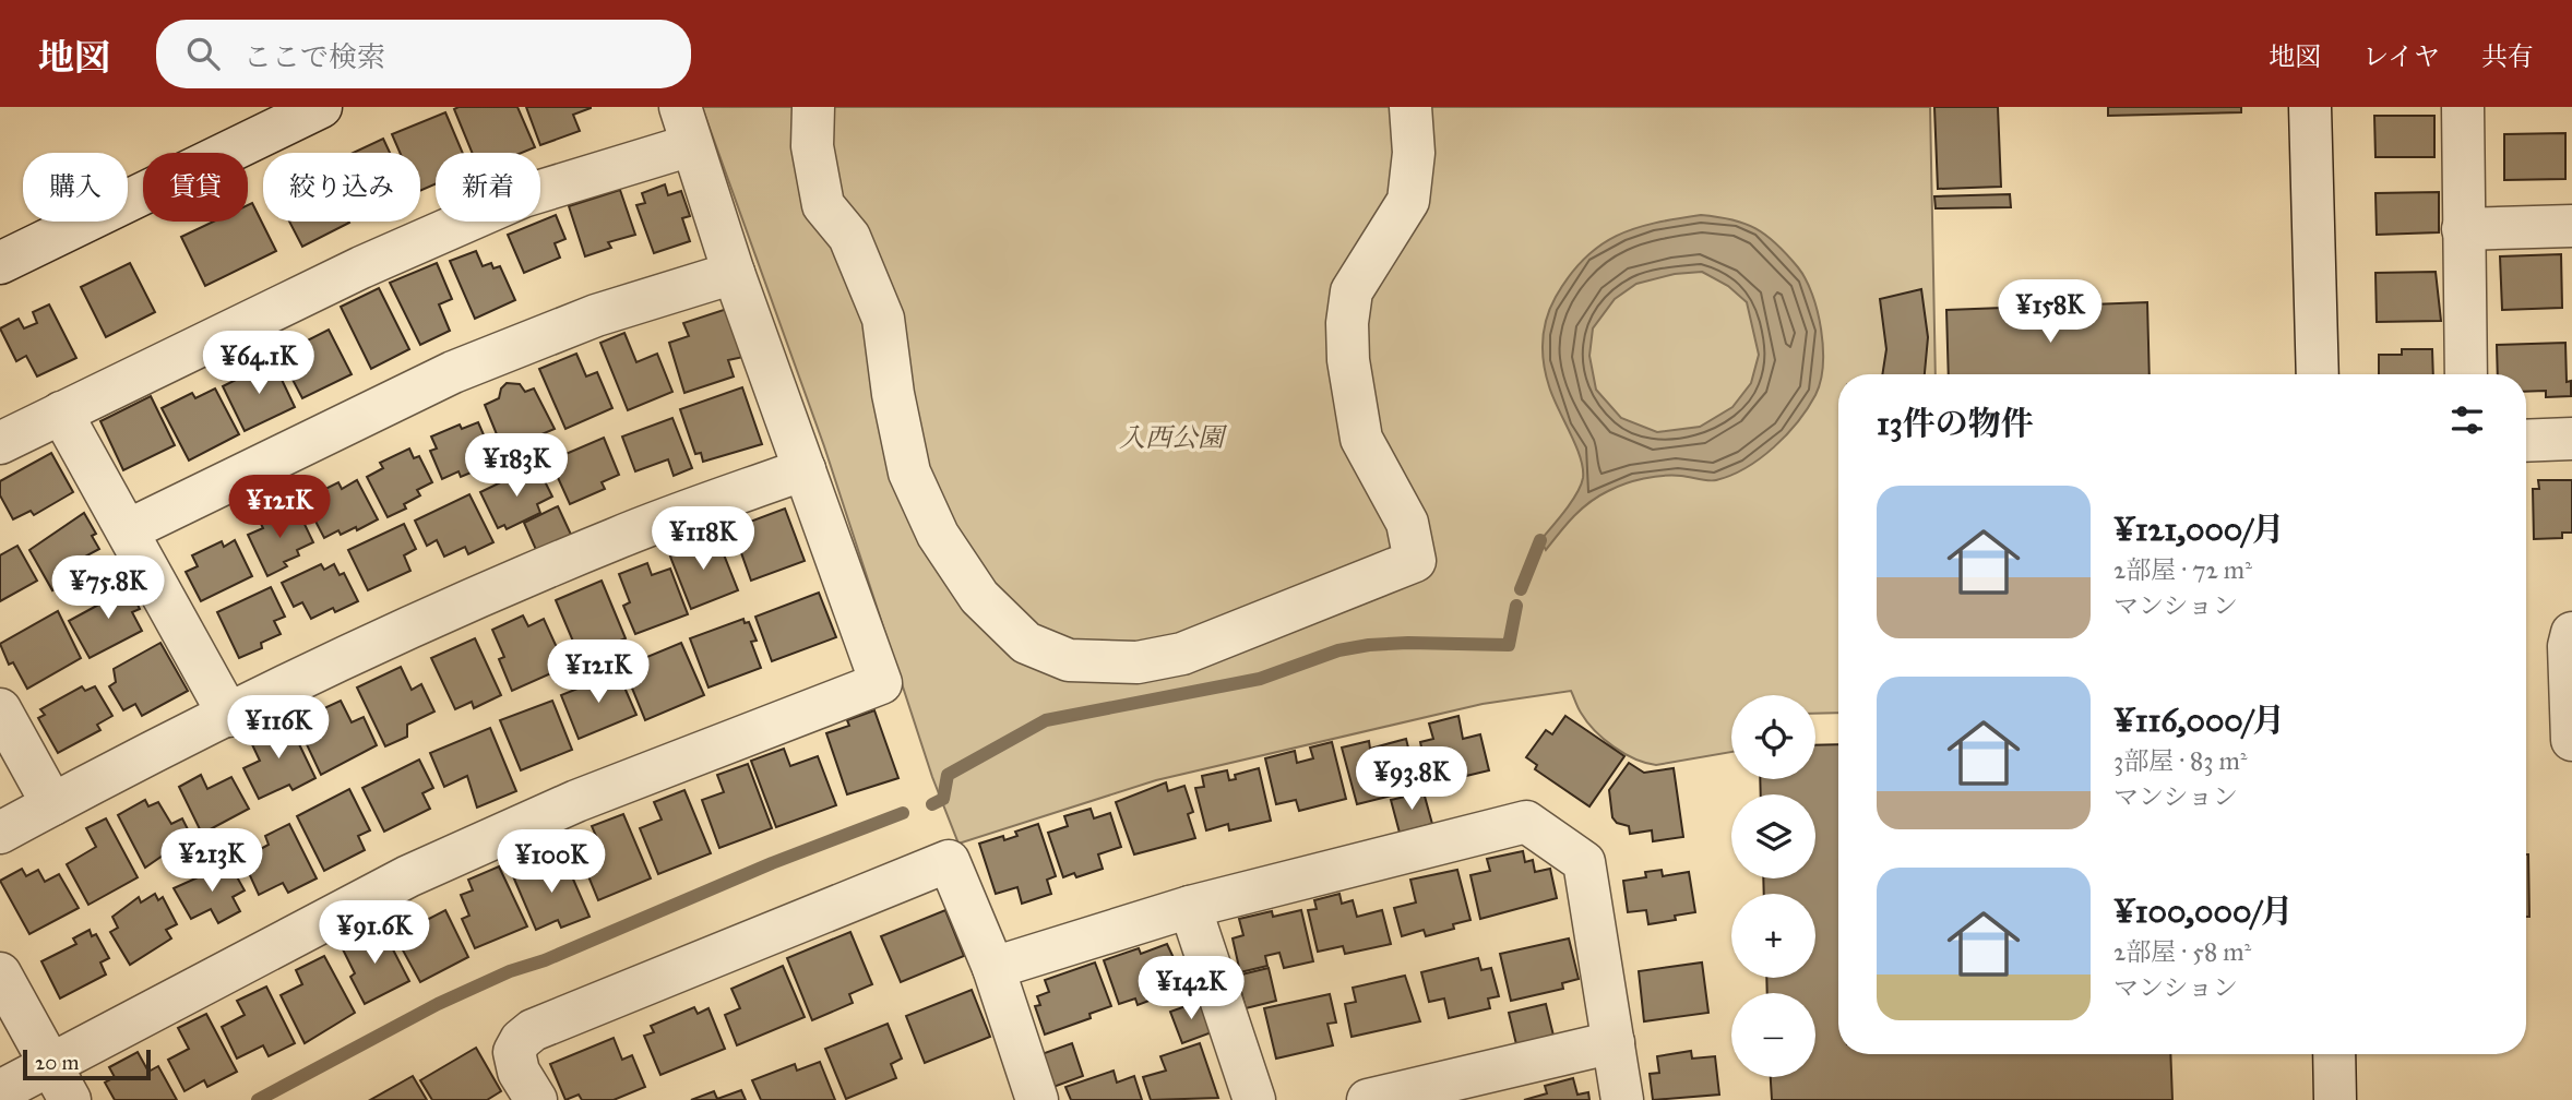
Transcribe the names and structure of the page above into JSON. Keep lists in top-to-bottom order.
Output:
{
  "parks": ["入西公園"],
  "scale_bar": "20 m",
  "page": {
    "header": "地図",
    "search": "ここで検索",
    "nav": ["地図", "レイヤ", "共有"],
    "chip": [
      "購入",
      "賃貸",
      "絞り込み",
      "新着"
    ],
    "price": [
      "¥158K",
      "¥64.1K",
      "¥183K",
      "¥121K",
      "¥118K",
      "¥75.8K",
      "¥121K",
      "¥116K",
      "¥93.8K",
      "¥213K",
      "¥100K",
      "¥91.6K",
      "¥142K"
    ],
    "heading": "13件の物件",
    "list": [
      {
        "name": "¥121,000/月",
        "note": "2部屋 · 72 m² · マンション"
      },
      {
        "name": "¥116,000/月",
        "note": "3部屋 · 83 m² · マンション"
      },
      {
        "name": "¥100,000/月",
        "note": "2部屋 · 58 m² · マンション"
      }
    ],
    "map_buttons": ["+", "−"],
    "scale": "20 m"
  }
}
